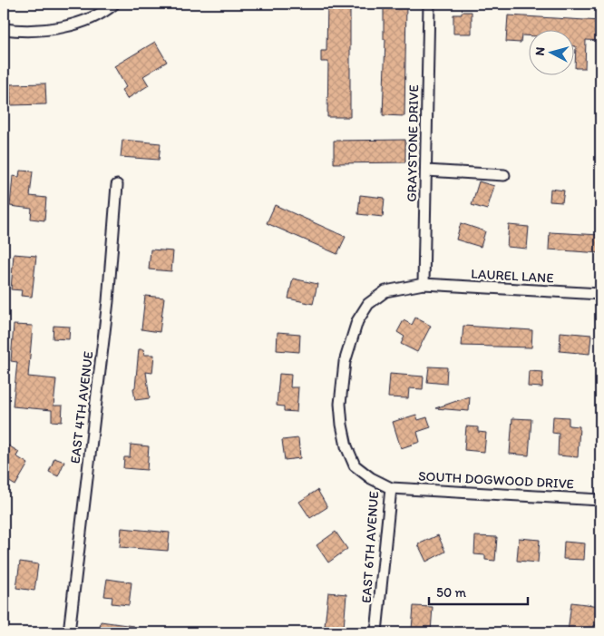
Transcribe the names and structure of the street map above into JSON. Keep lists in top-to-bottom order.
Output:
{
  "streets": {
    "street": [
      "GRAYSTONE DRIVE",
      "LAUREL LANE",
      "EAST 4TH AVENUE",
      "SOUTH DOGWOOD DRIVE",
      "EAST 6TH AVENUE"
    ]
  },
  "crossings": [
    ["GRAYSTONE DRIVE", "LAUREL LANE"],
    ["GRAYSTONE DRIVE", "EAST 6TH AVENUE"],
    ["LAUREL LANE", "EAST 6TH AVENUE"],
    ["SOUTH DOGWOOD DRIVE", "EAST 6TH AVENUE"]
  ],
  "scale_bar": "50 m",
  "north": "left"
}
